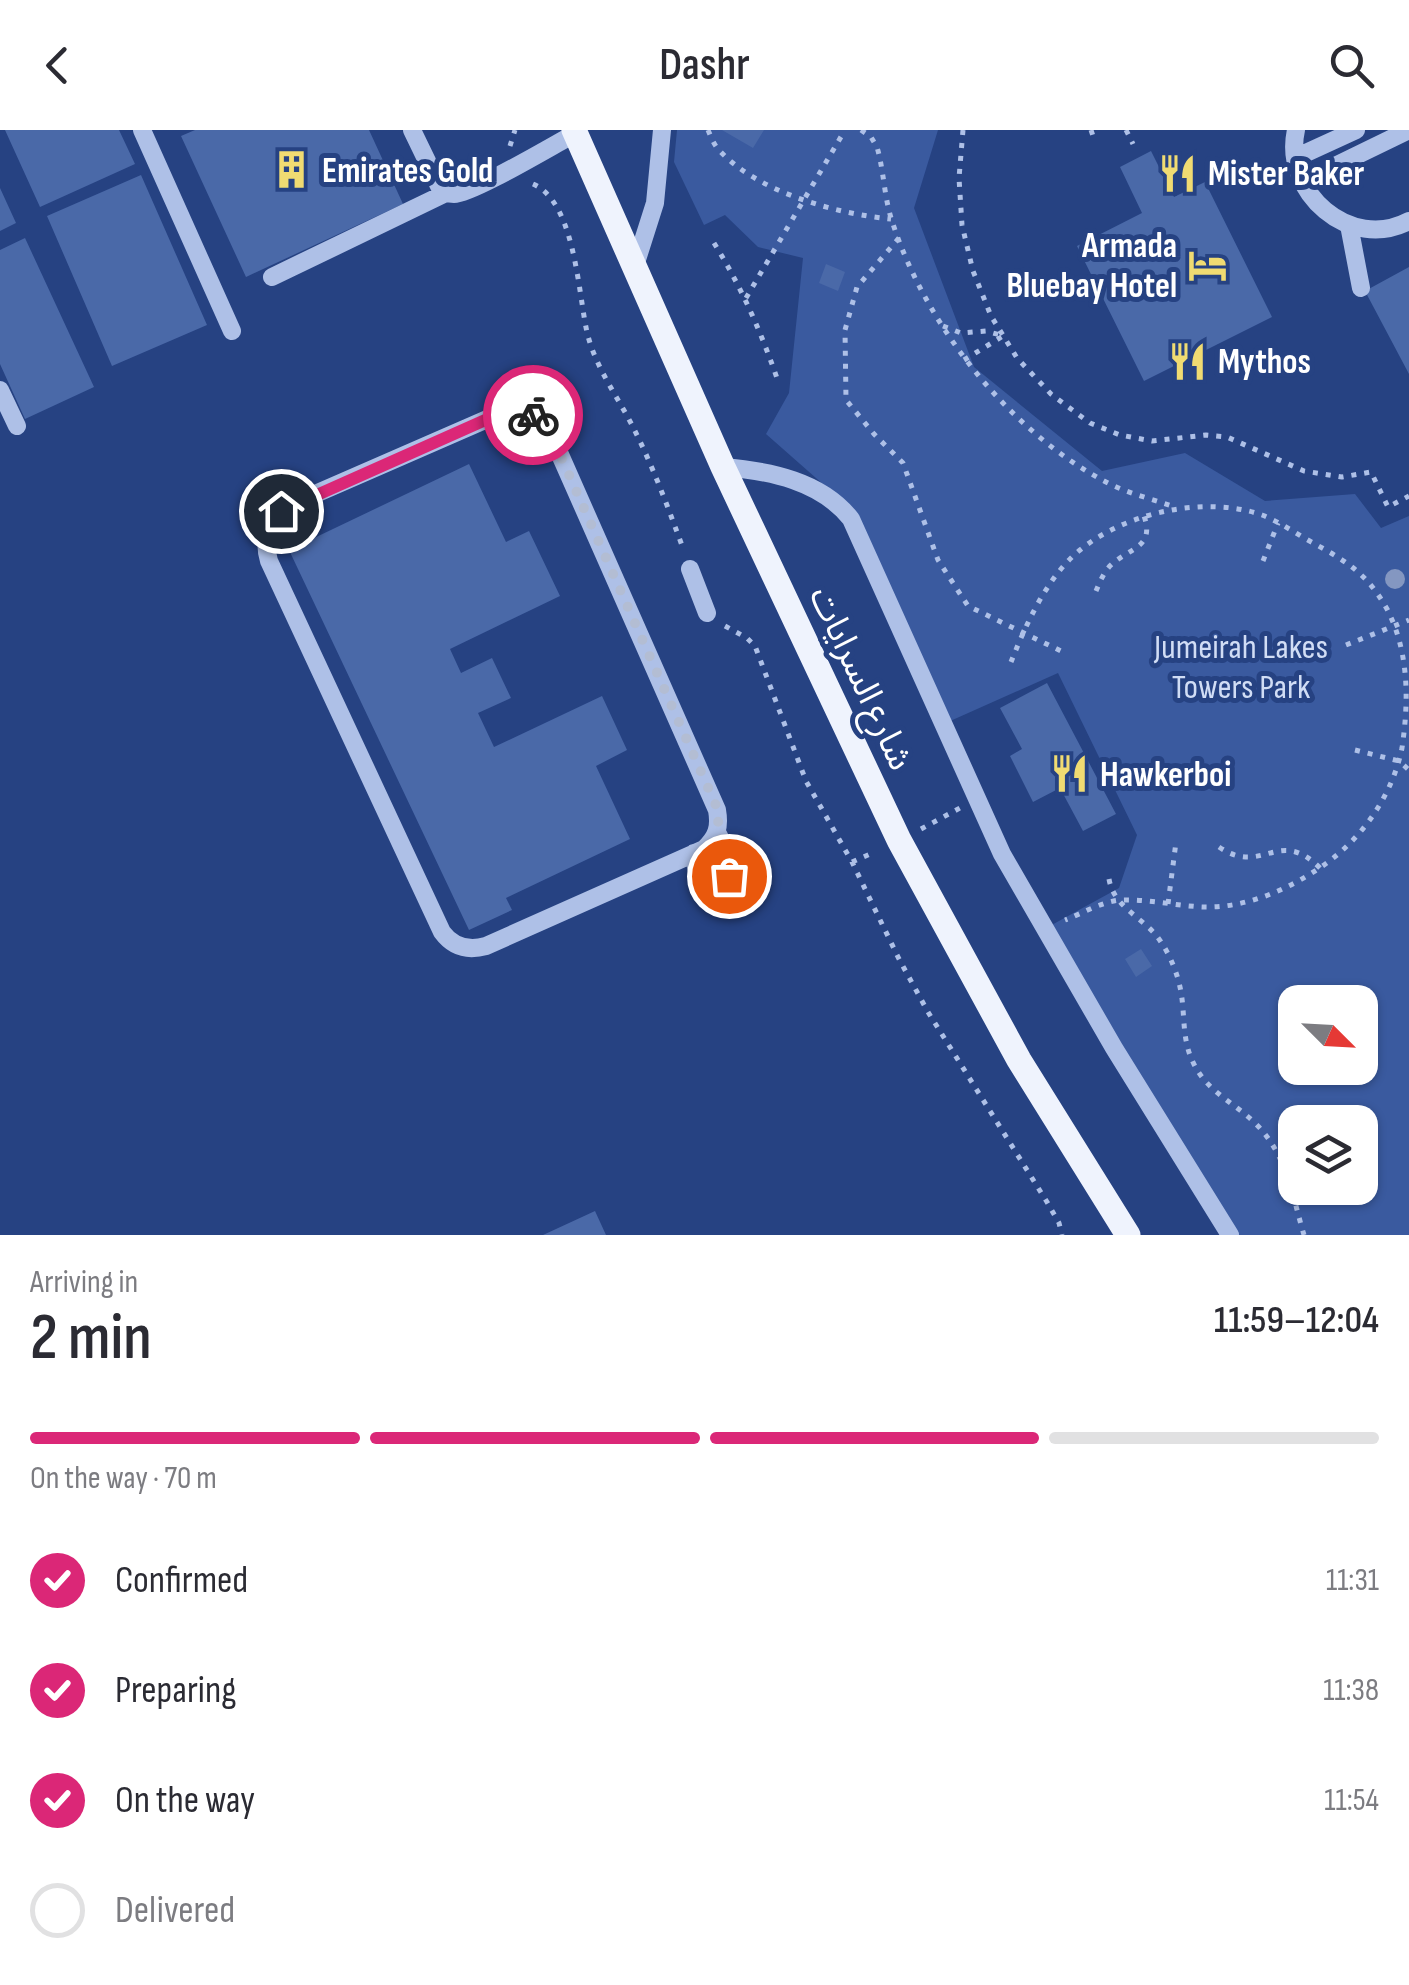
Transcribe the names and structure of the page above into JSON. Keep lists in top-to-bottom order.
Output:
{
  "streets": {
    "main road": ["شارع السرايات"]
  },
  "parks": ["Jumeirah Lakes Towers Park"],
  "places": {
    "building": ["Emirates Gold"],
    "restaurant": ["Mister Baker", "Mythos", "Hawkerboi"],
    "hotel": ["Armada Bluebay Hotel"]
  },
  "north": "bottom right",
  "page": {
    "header": "Dashr",
    "heading": ["2 min", "Arriving in", "11:59–12:04"],
    "bar": "On the way · 70 m",
    "list": [
      ["Confirmed", "11:31"],
      ["Preparing", "11:38"],
      ["On the way", "11:54"],
      "Delivered"
    ]
  }
}
